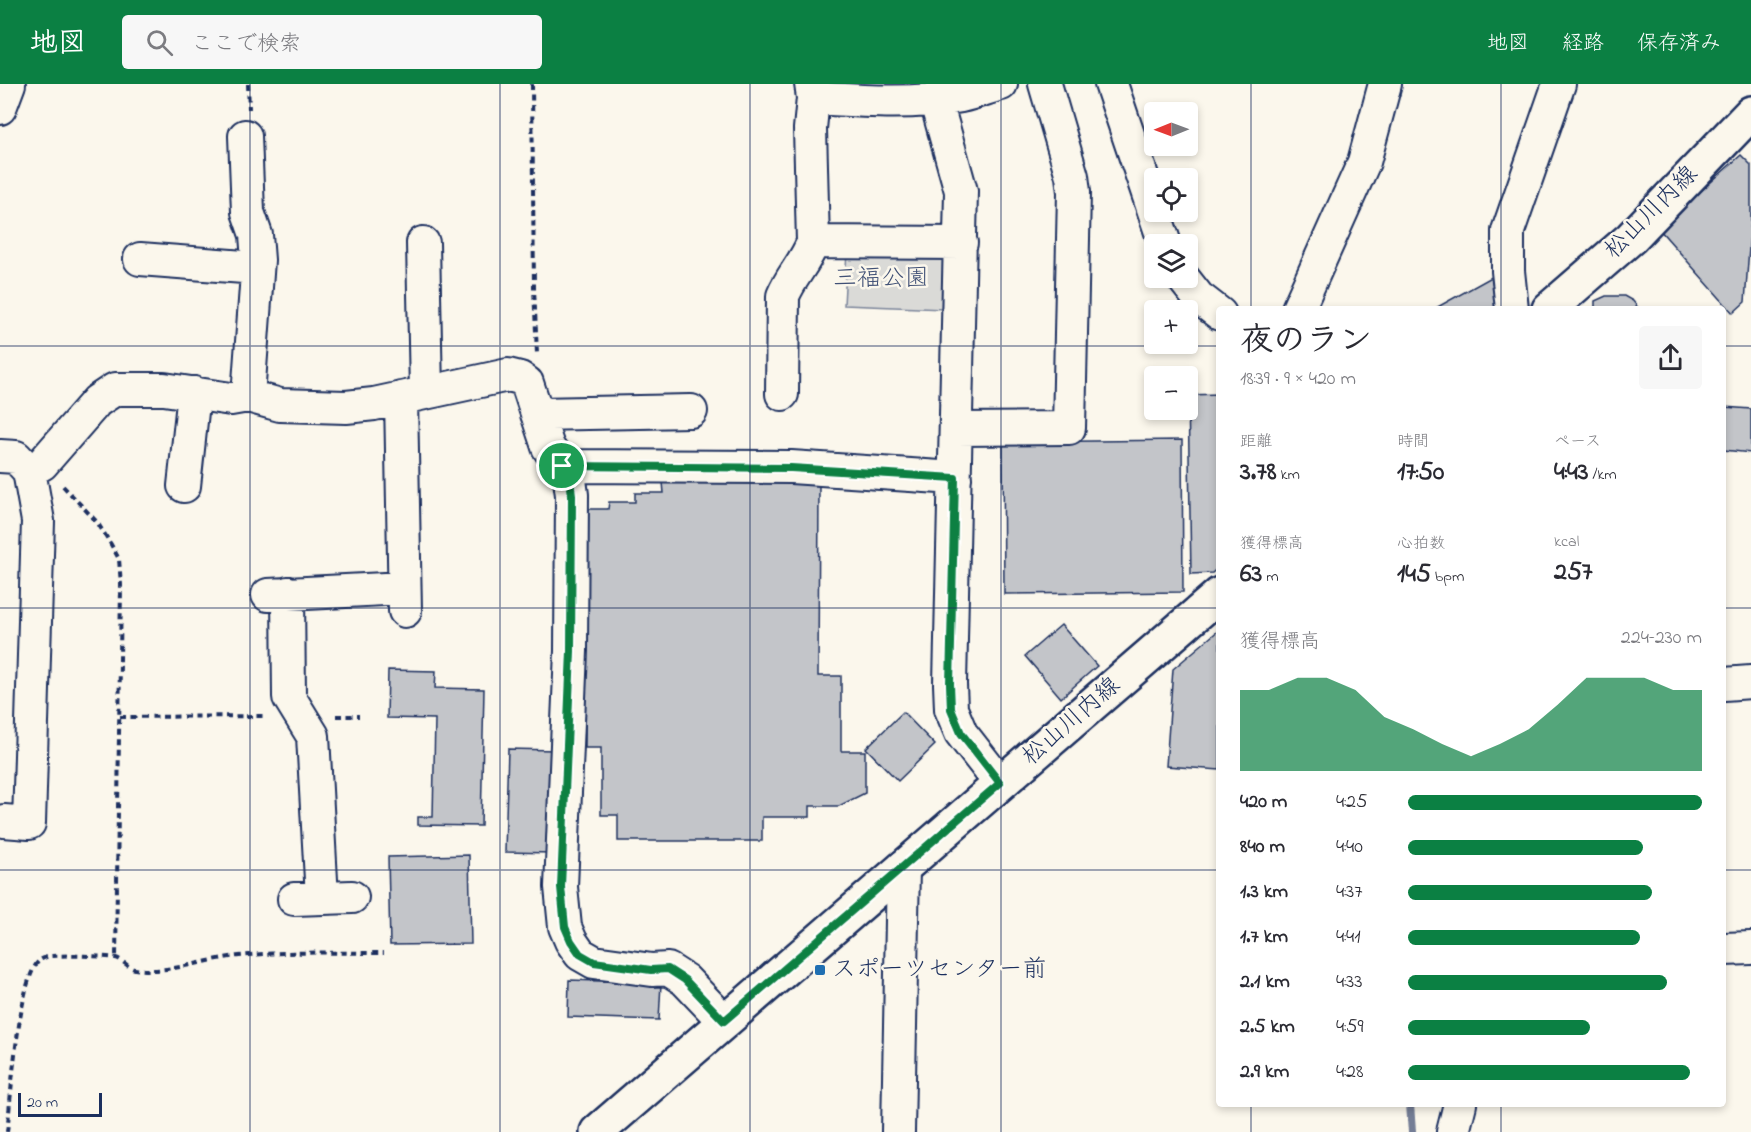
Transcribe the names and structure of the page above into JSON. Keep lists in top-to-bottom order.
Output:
{
  "streets": {
    "main road": ["松山川内線"]
  },
  "parks": ["三福公園"],
  "places": {
    "transit": ["スポーツセンター前"]
  },
  "scale_bar": "20 m",
  "north": "left",
  "page": {
    "header": "地図",
    "search": "ここで検索",
    "nav": ["地図", "経路", "保存済み"],
    "map_buttons": ["+", "−"],
    "heading": ["夜のラン", "18:39 · 9 × 420 m"],
    "stats": [
      ["距離", "3.78 km"],
      ["時間", "17:50"],
      ["ペース", "4:43 /km"],
      ["獲得標高", "63 m"],
      ["心拍数", "145 bpm"],
      ["kcal", "257"]
    ],
    "chart": ["獲得標高", "224–230 m"],
    "list": [
      {
        "name": "420 m",
        "note": "4:25"
      },
      {
        "name": "840 m",
        "note": "4:40"
      },
      {
        "name": "1.3 km",
        "note": "4:37"
      },
      {
        "name": "1.7 km",
        "note": "4:41"
      },
      {
        "name": "2.1 km",
        "note": "4:33"
      },
      {
        "name": "2.5 km",
        "note": "4:59"
      },
      {
        "name": "2.9 km",
        "note": "4:28"
      }
    ],
    "scale": "20 m"
  }
}
